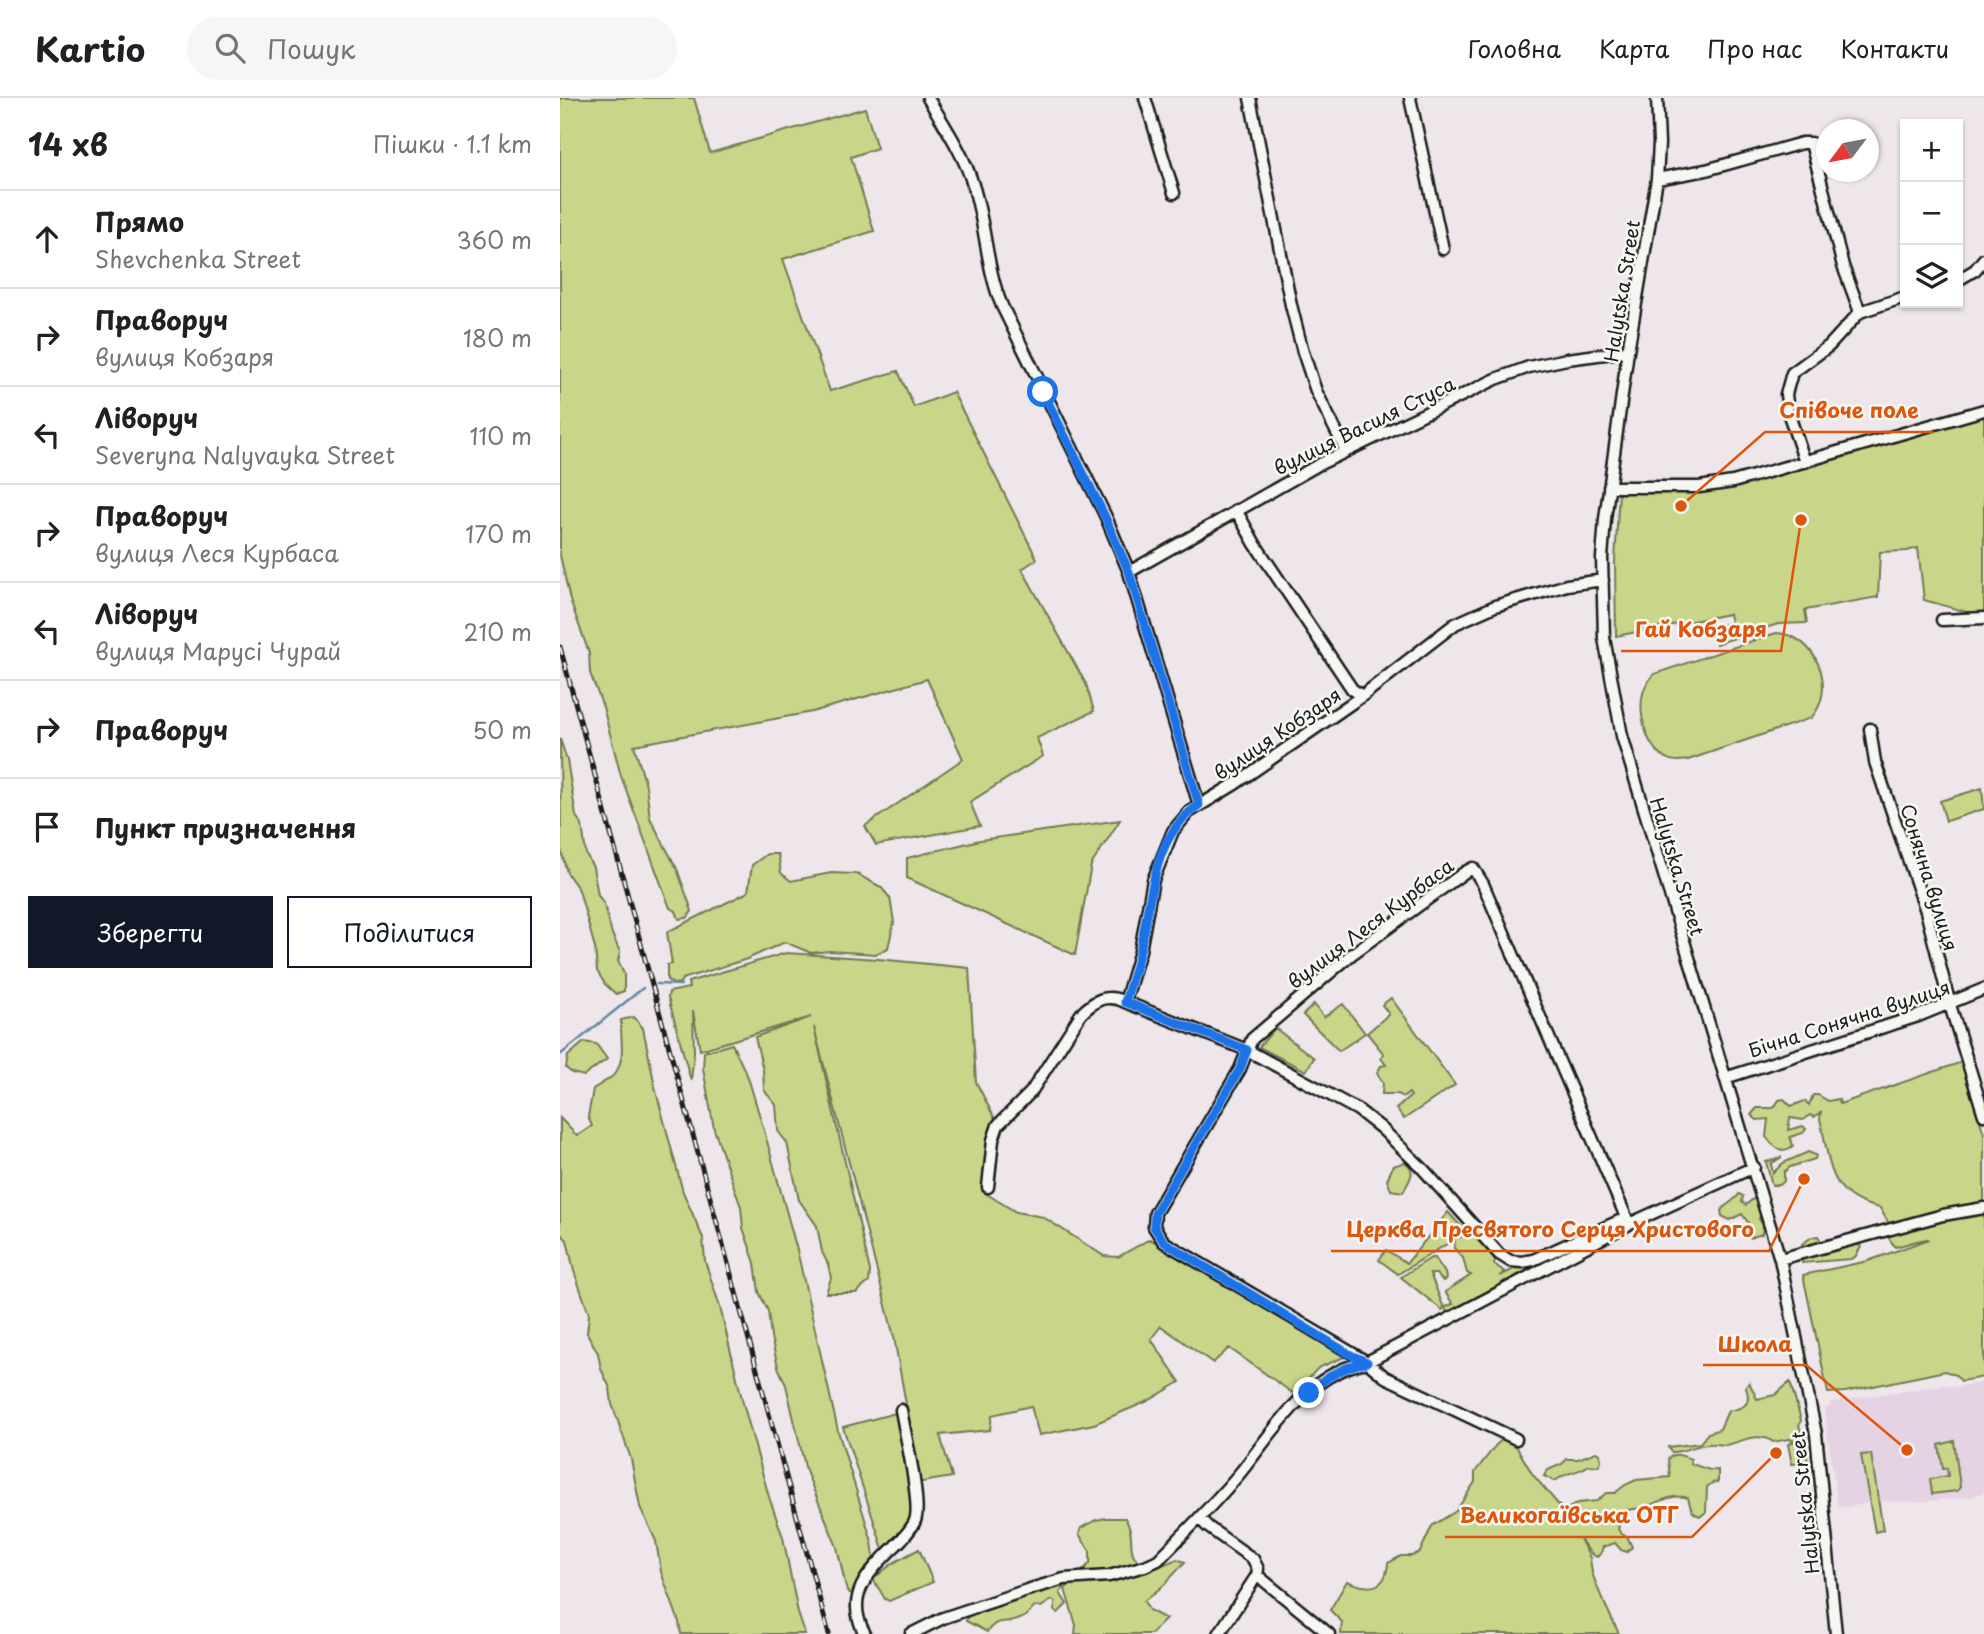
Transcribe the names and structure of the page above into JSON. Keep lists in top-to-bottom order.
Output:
{
  "streets": {
    "street": [
      "Halytska Street",
      "вулиця Василя Стуса",
      "вулиця Кобзаря",
      "Сонячна вулиця",
      "вулиця Леся Курбаса",
      "Бічна Сонячна вулиця"
    ]
  },
  "crossings": [
    ["Halytska Street", "вулиця Василя Стуса"],
    ["Halytska Street", "вулиця Кобзаря"],
    ["Halytska Street", "Бічна Сонячна вулиця"],
    ["Сонячна вулиця", "Бічна Сонячна вулиця"]
  ],
  "places": [
    "Співоче поле",
    "Гай Кобзаря",
    "Церква Пресвятого Серця Христового",
    "Школа",
    "Великогаївська ОТГ"
  ],
  "north": "bottom left",
  "page": {
    "header": "Kartio",
    "search": "Пошук",
    "nav": [
      "Головна",
      "Карта",
      "Про нас",
      "Контакти"
    ],
    "heading": ["14 хв", "Пішки · 1.1 km"],
    "map_buttons": ["+", "−"],
    "list": [
      ["Прямо", "Shevchenka Street", "360 m"],
      ["Праворуч", "вулиця Кобзаря", "180 m"],
      ["Ліворуч", "Severyna Nalyvayka Street", "110 m"],
      ["Праворуч", "вулиця Леся Курбаса", "170 m"],
      ["Ліворуч", "вулиця Марусі Чурай", "210 m"],
      ["Праворуч", "50 m"],
      "Пункт призначення"
    ],
    "buttons": ["Зберегти", "Поділитися"]
  }
}
